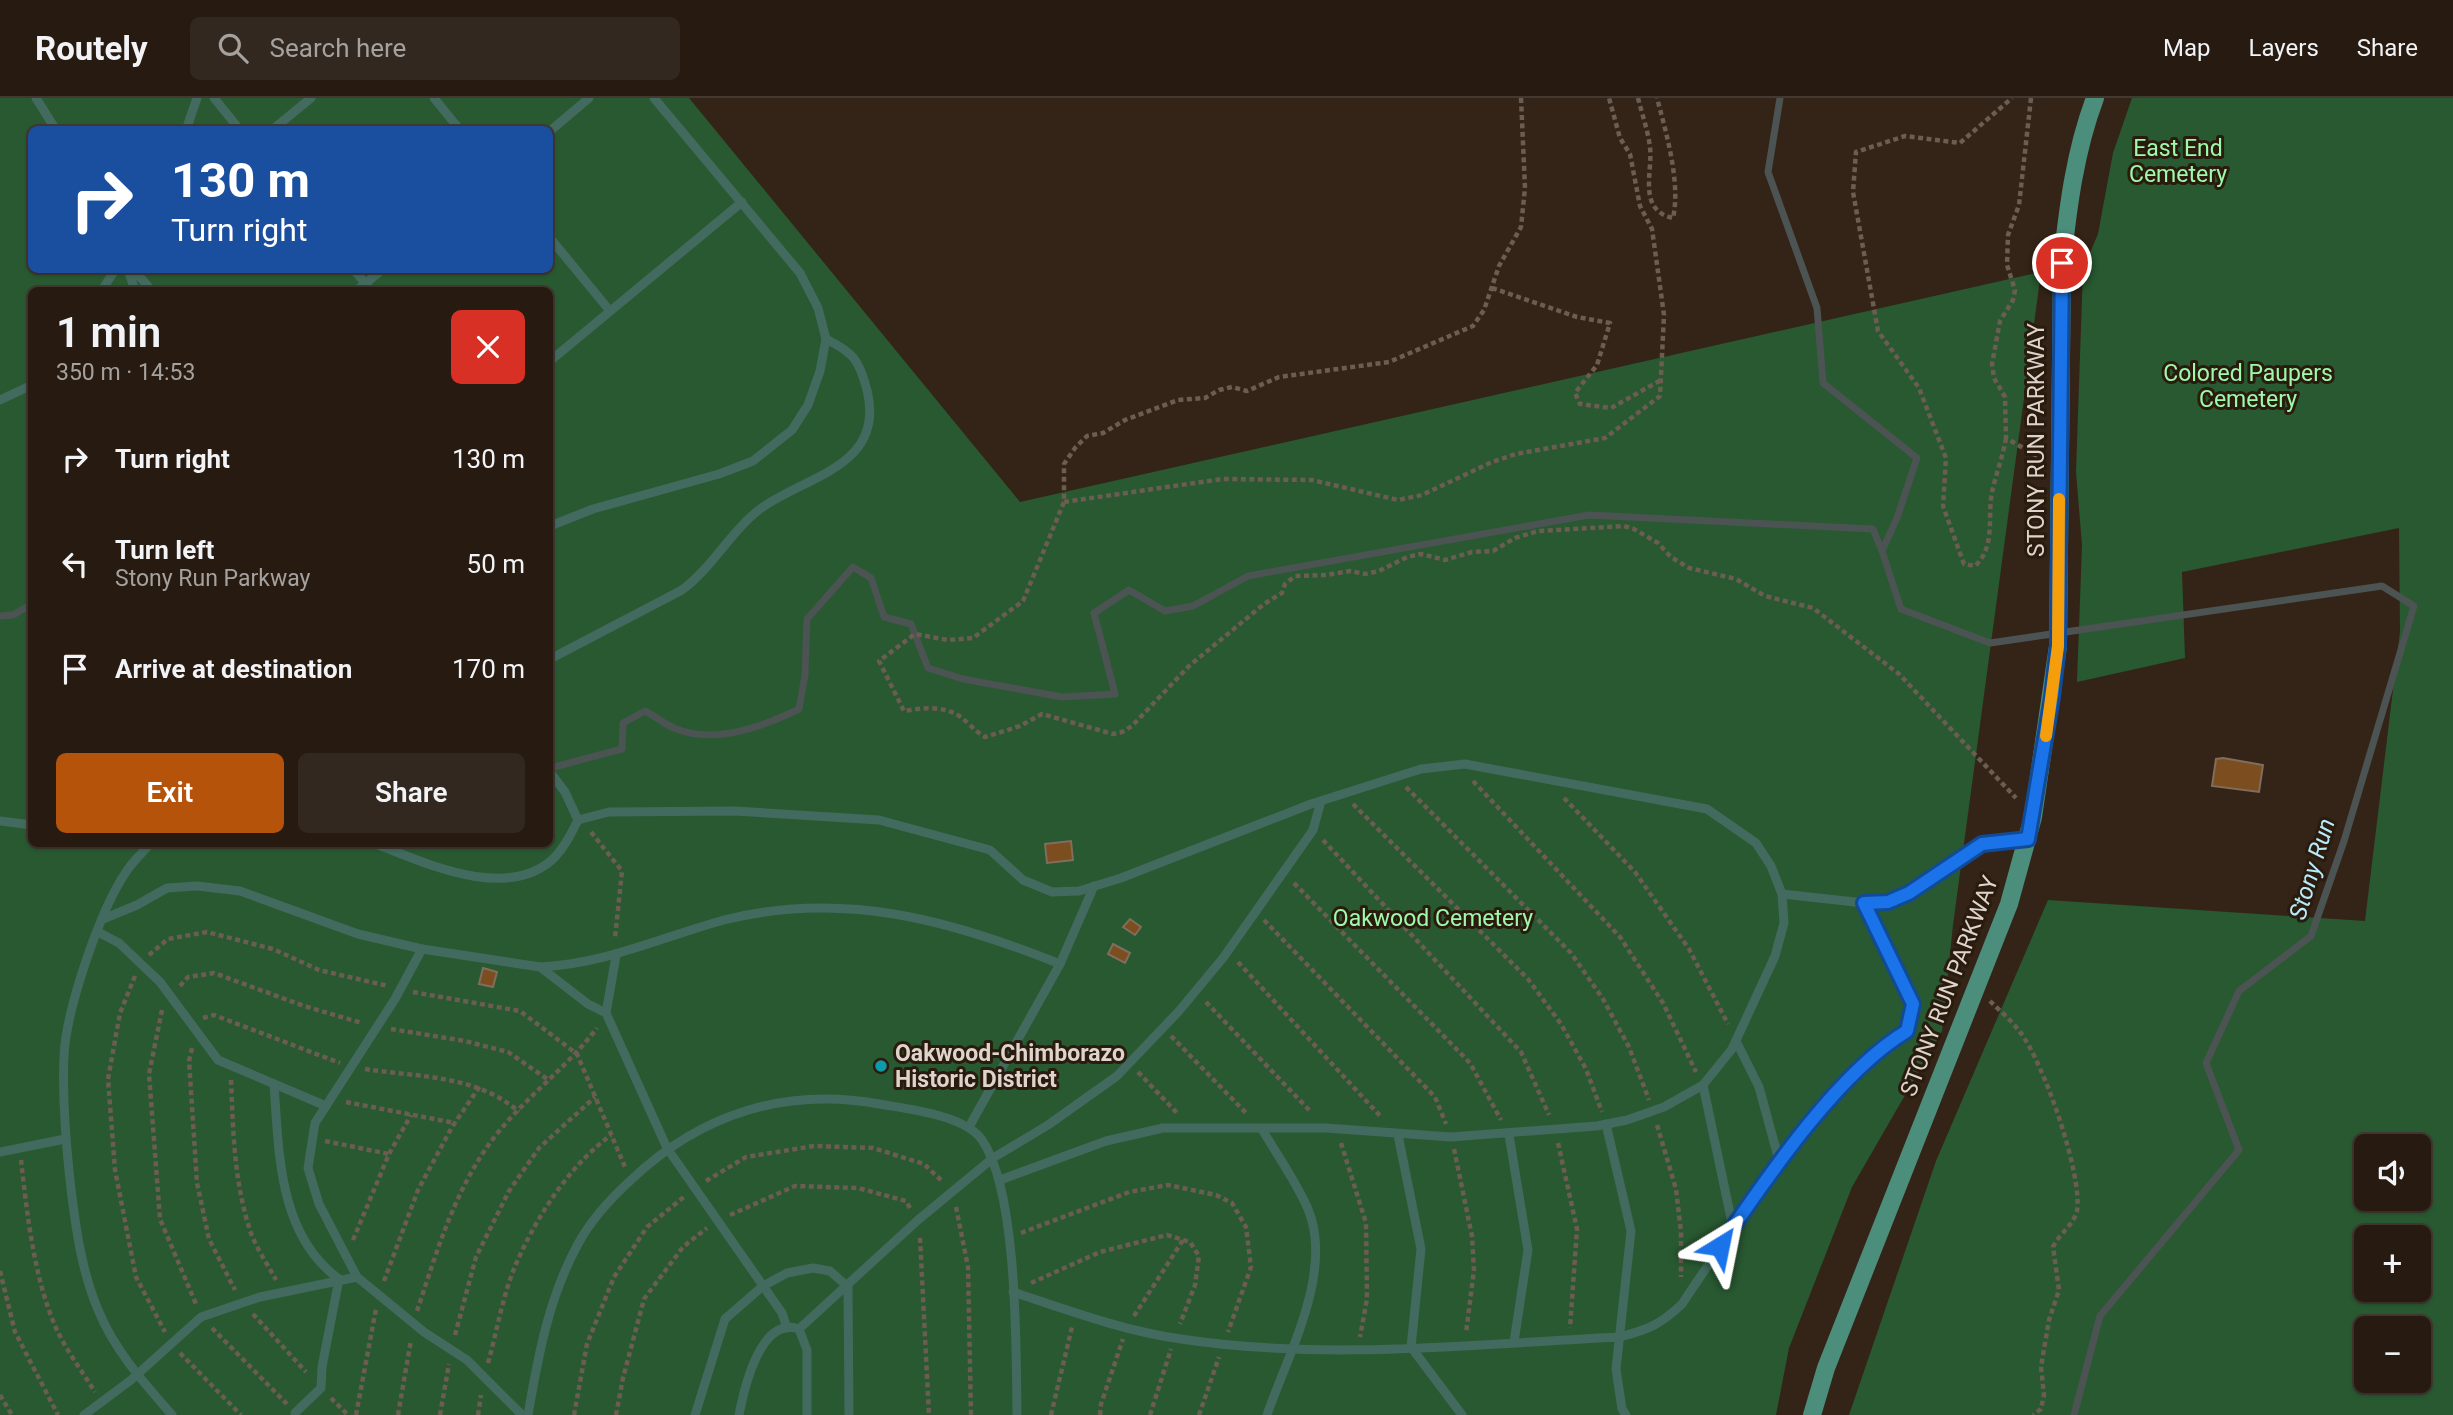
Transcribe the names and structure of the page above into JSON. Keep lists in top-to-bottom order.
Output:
{
  "streets": {
    "street": ["STONY RUN PARKWAY"]
  },
  "water": ["Stony Run"],
  "parks": ["East End Cemetery", "Colored Paupers Cemetery", "Oakwood Cemetery"],
  "places": ["Oakwood-Chimborazo Historic District"],
  "page": {
    "header": "Routely",
    "search": "Search here",
    "nav": ["Map", "Layers", "Share"],
    "turn": ["130 m", "Turn right"],
    "heading": ["1 min", "350 m · 14:53"],
    "list": [
      {
        "name": "Turn right",
        "value": "130 m"
      },
      {
        "name": "Turn left",
        "note": "Stony Run Parkway",
        "value": "50 m"
      },
      {
        "name": "Arrive at destination",
        "value": "170 m"
      }
    ],
    "buttons": ["Exit", "Share"],
    "map_buttons": ["+", "−"]
  }
}
